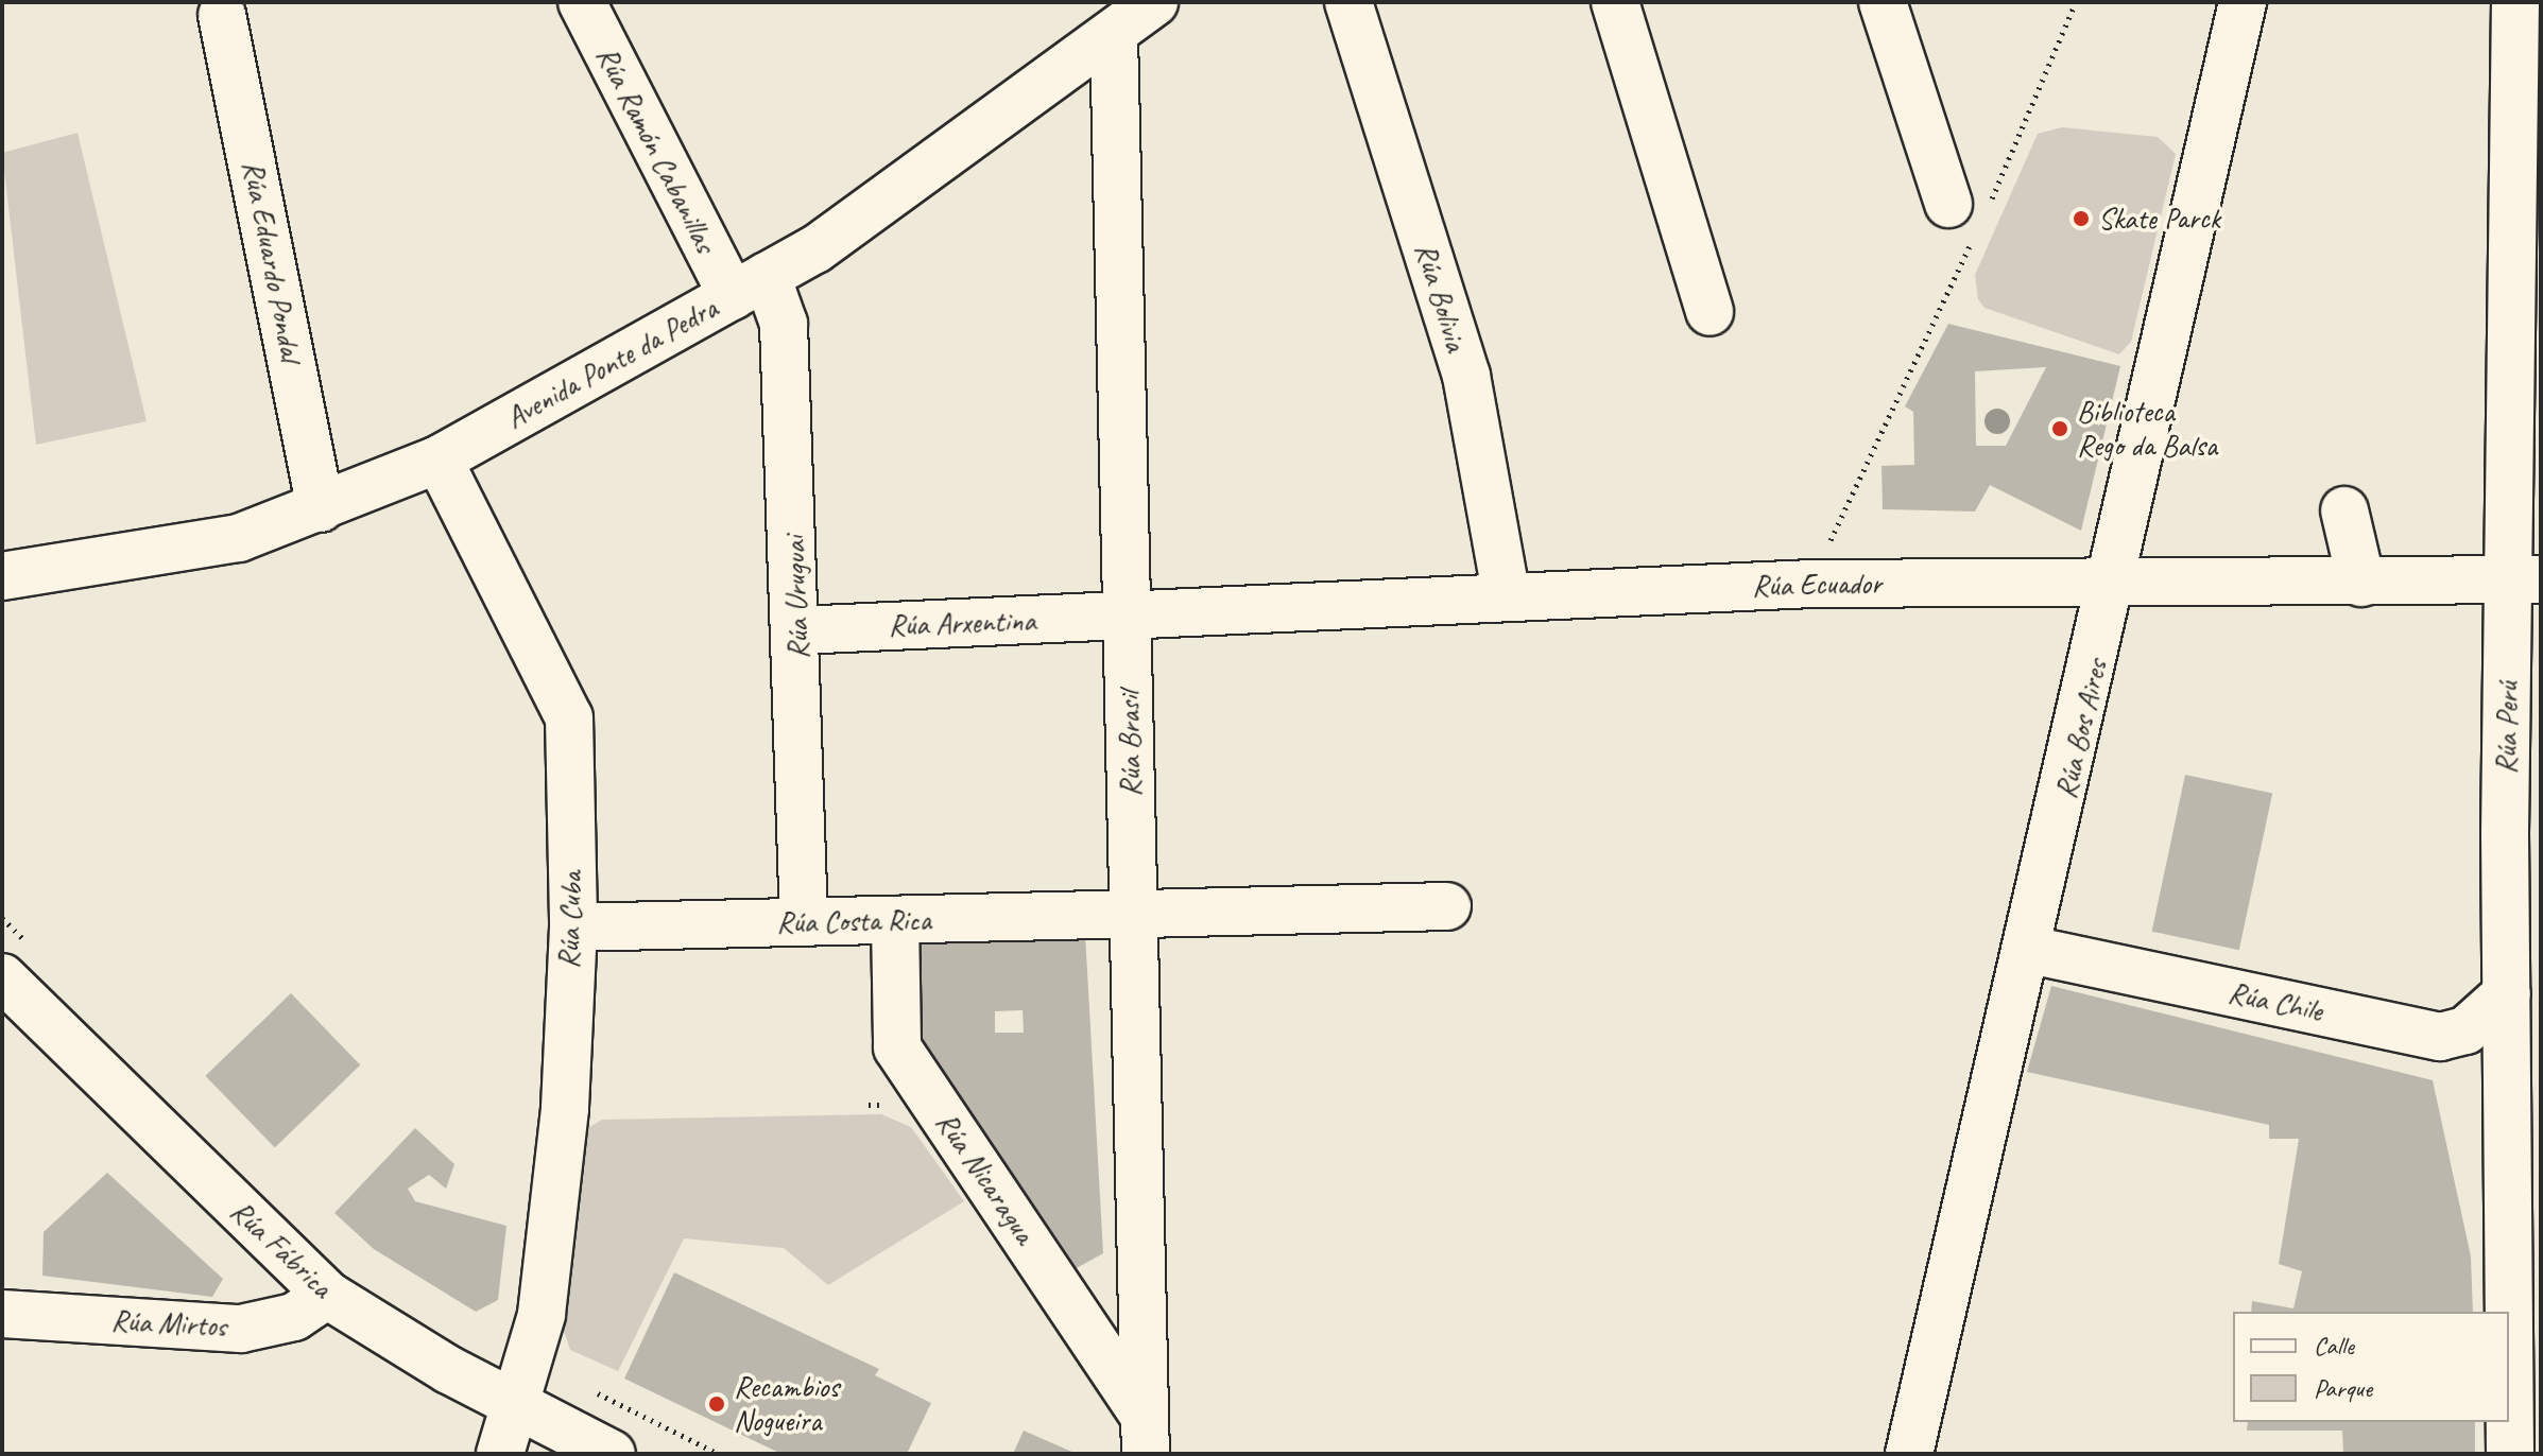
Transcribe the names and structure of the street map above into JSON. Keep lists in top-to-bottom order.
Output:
{
  "streets": {
    "street": [
      "Rúa Ramón Cabanillas",
      "Rúa Eduardo Pondal",
      "Rúa Bolivia",
      "Avenida Ponte da Pedra",
      "Rúa Ecuador",
      "Rúa Uruguai",
      "Rúa Arxentina",
      "Rúa Perú",
      "Rúa Bos Aires",
      "Rúa Brasil",
      "Rúa Cuba",
      "Rúa Costa Rica",
      "Rúa Chile",
      "Rúa Nicaragua",
      "Rúa Fábrica",
      "Rúa Mirtos"
    ]
  },
  "crossings": [
    ["Rúa Ramón Cabanillas", "Avenida Ponte da Pedra"],
    ["Rúa Ramón Cabanillas", "Rúa Uruguai"],
    ["Rúa Eduardo Pondal", "Avenida Ponte da Pedra"],
    ["Rúa Bolivia", "Rúa Ecuador"],
    ["Avenida Ponte da Pedra", "Rúa Uruguai"],
    ["Avenida Ponte da Pedra", "Rúa Brasil"],
    ["Avenida Ponte da Pedra", "Rúa Cuba"],
    ["Rúa Ecuador", "Rúa Arxentina"],
    ["Rúa Ecuador", "Rúa Perú"],
    ["Rúa Ecuador", "Rúa Bos Aires"],
    ["Rúa Ecuador", "Rúa Brasil"],
    ["Rúa Uruguai", "Rúa Arxentina"],
    ["Rúa Uruguai", "Rúa Costa Rica"],
    ["Rúa Arxentina", "Rúa Brasil"],
    ["Rúa Perú", "Rúa Chile"],
    ["Rúa Bos Aires", "Rúa Chile"],
    ["Rúa Brasil", "Rúa Costa Rica"],
    ["Rúa Brasil", "Rúa Nicaragua"],
    ["Rúa Cuba", "Rúa Costa Rica"],
    ["Rúa Cuba", "Rúa Fábrica"],
    ["Rúa Costa Rica", "Rúa Nicaragua"],
    ["Rúa Fábrica", "Rúa Mirtos"]
  ],
  "places": ["Skate Parck", "Biblioteca Rego da Balsa", "Recambios Nogueira"],
  "legend": ["Calle", "Parque"]
}
